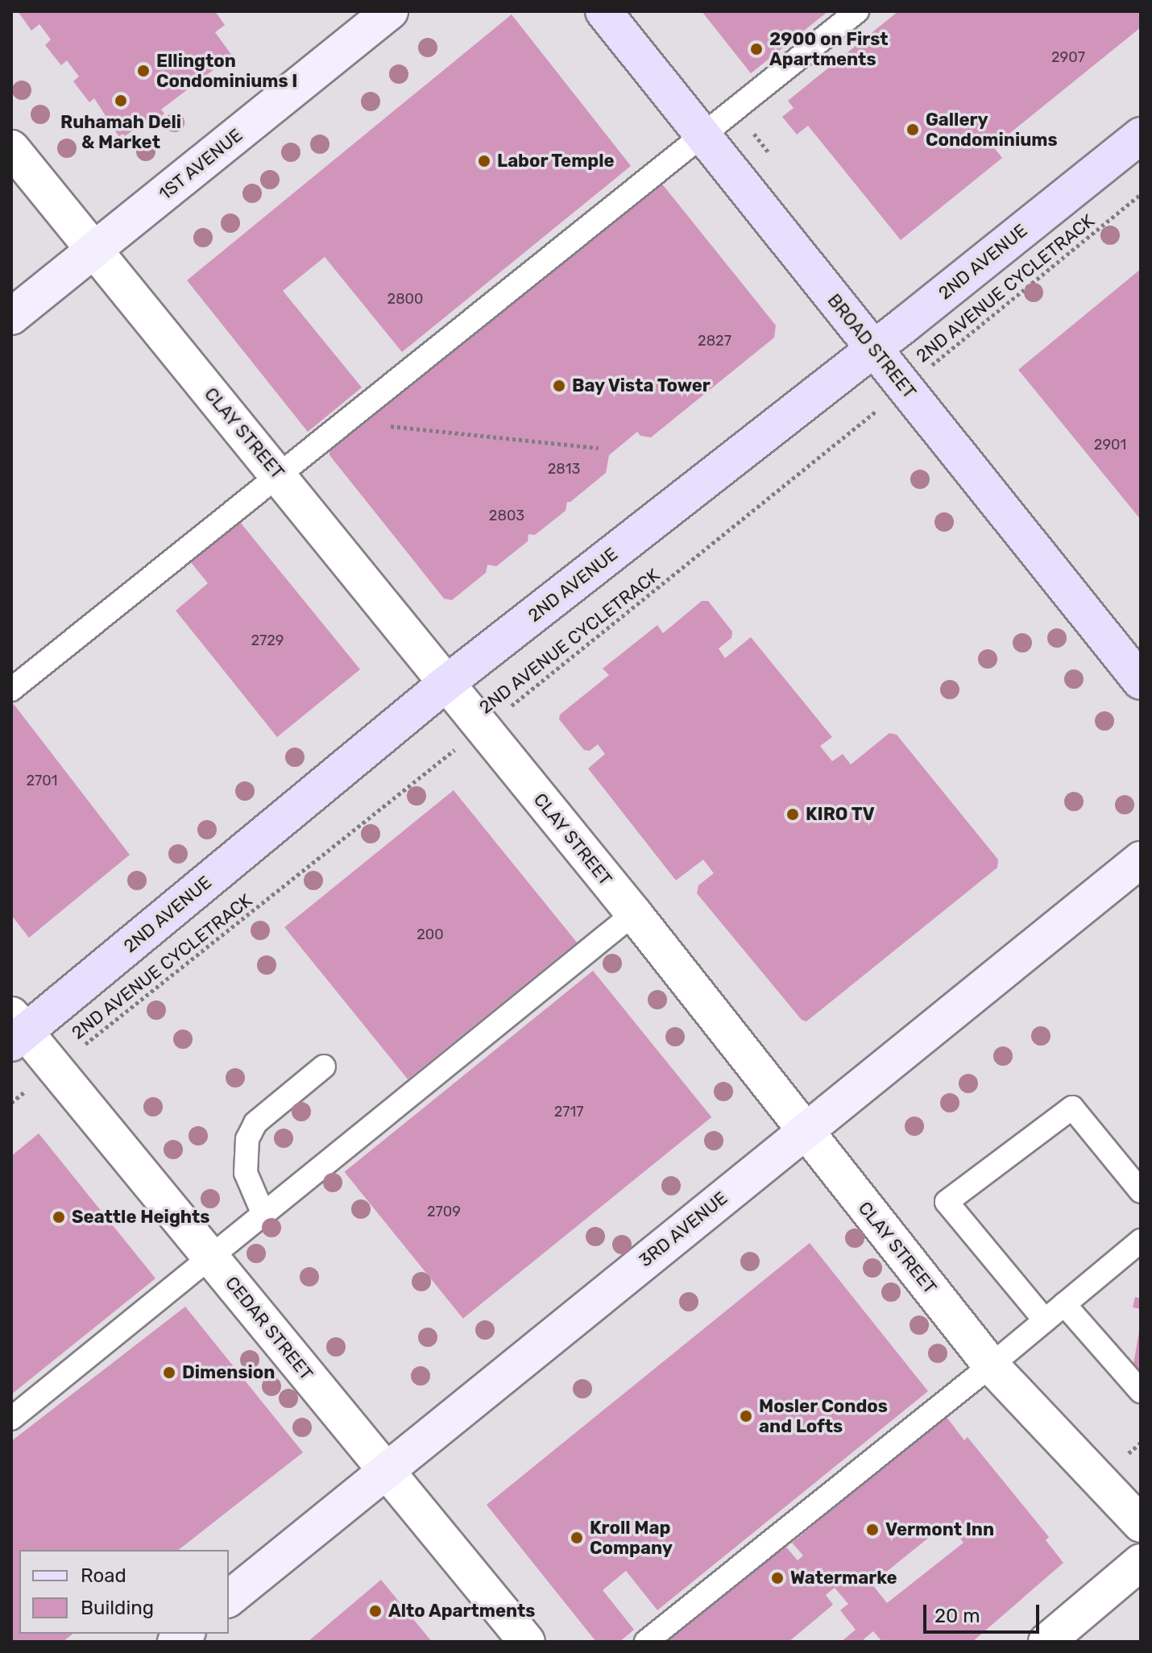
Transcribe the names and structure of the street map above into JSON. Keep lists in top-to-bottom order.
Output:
{
  "streets": {
    "main road": [
      "1ST AVENUE",
      "2ND AVENUE",
      "BROAD STREET",
      "3RD AVENUE"
    ],
    "street": ["CLAY STREET", "CEDAR STREET"],
    "path": ["2ND AVENUE CYCLETRACK"]
  },
  "crossings": [
    ["1ST AVENUE", "CLAY STREET"],
    ["2ND AVENUE", "BROAD STREET"],
    ["2ND AVENUE", "CLAY STREET"],
    ["2ND AVENUE", "CEDAR STREET"],
    ["2ND AVENUE CYCLETRACK", "BROAD STREET"],
    ["2ND AVENUE CYCLETRACK", "CLAY STREET"],
    ["2ND AVENUE CYCLETRACK", "CEDAR STREET"],
    ["CLAY STREET", "3RD AVENUE"],
    ["3RD AVENUE", "CEDAR STREET"]
  ],
  "places": [
    "2900 on First Apartments",
    "Ellington Condominiums I",
    "Ruhamah Deli & Market",
    "Gallery Condominiums",
    "Labor Temple",
    "Bay Vista Tower",
    "KIRO TV",
    "Seattle Heights",
    "Dimension",
    "Mosler Condos and Lofts",
    "Vermont Inn",
    "Kroll Map Company",
    "Watermarke",
    "Alto Apartments"
  ],
  "house_numbers": [
    "2907",
    "2800",
    "2827",
    "2901",
    "2813",
    "2803",
    "2729",
    "2701",
    "200",
    "2717",
    "2709"
  ],
  "legend": ["Road", "Building"],
  "scale_bar": "20 m"
}
